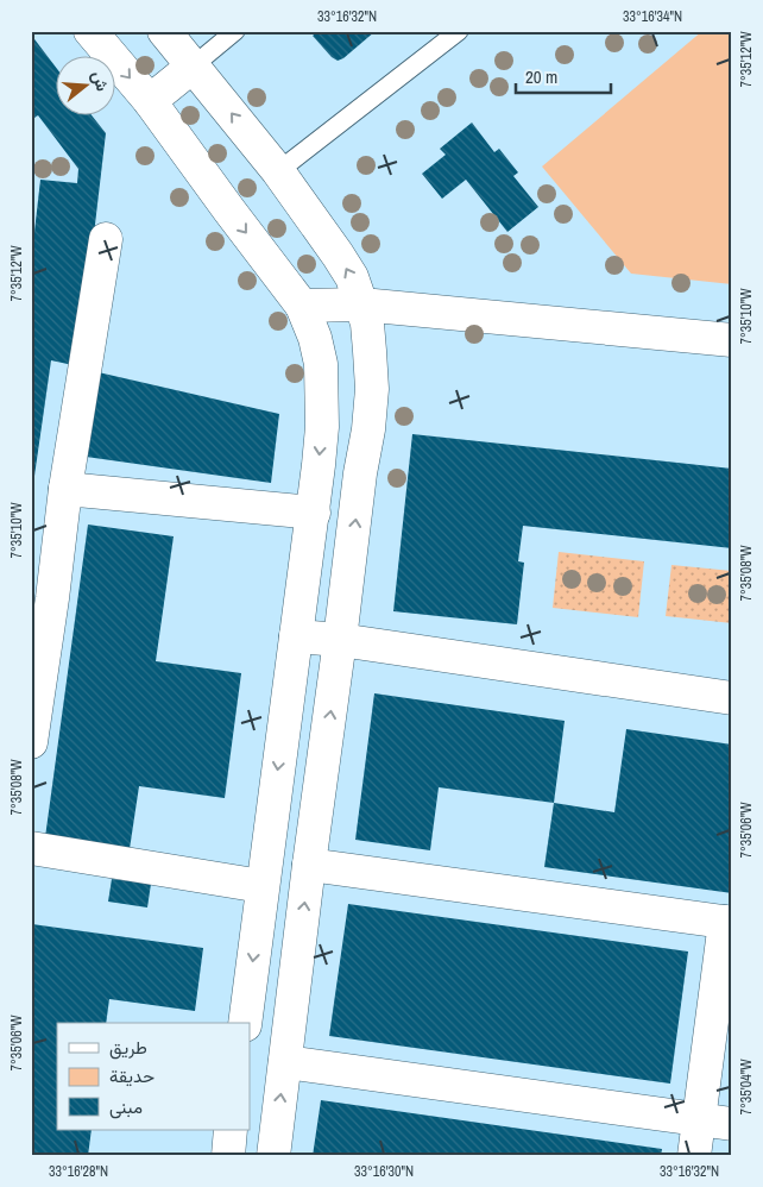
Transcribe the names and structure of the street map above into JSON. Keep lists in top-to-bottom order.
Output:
{
  "legend": ["طريق", "حديقة", "مبنى"],
  "scale_bar": "20 m",
  "north": "right",
  "coordinates": [
    "33°16'32\"N",
    "33°16'34\"N",
    "7°35'12\"W",
    "7°35'10\"W",
    "7°35'08\"W",
    "7°35'06\"W",
    "7°35'04\"W",
    "33°16'28\"N",
    "33°16'30\"N"
  ]
}
